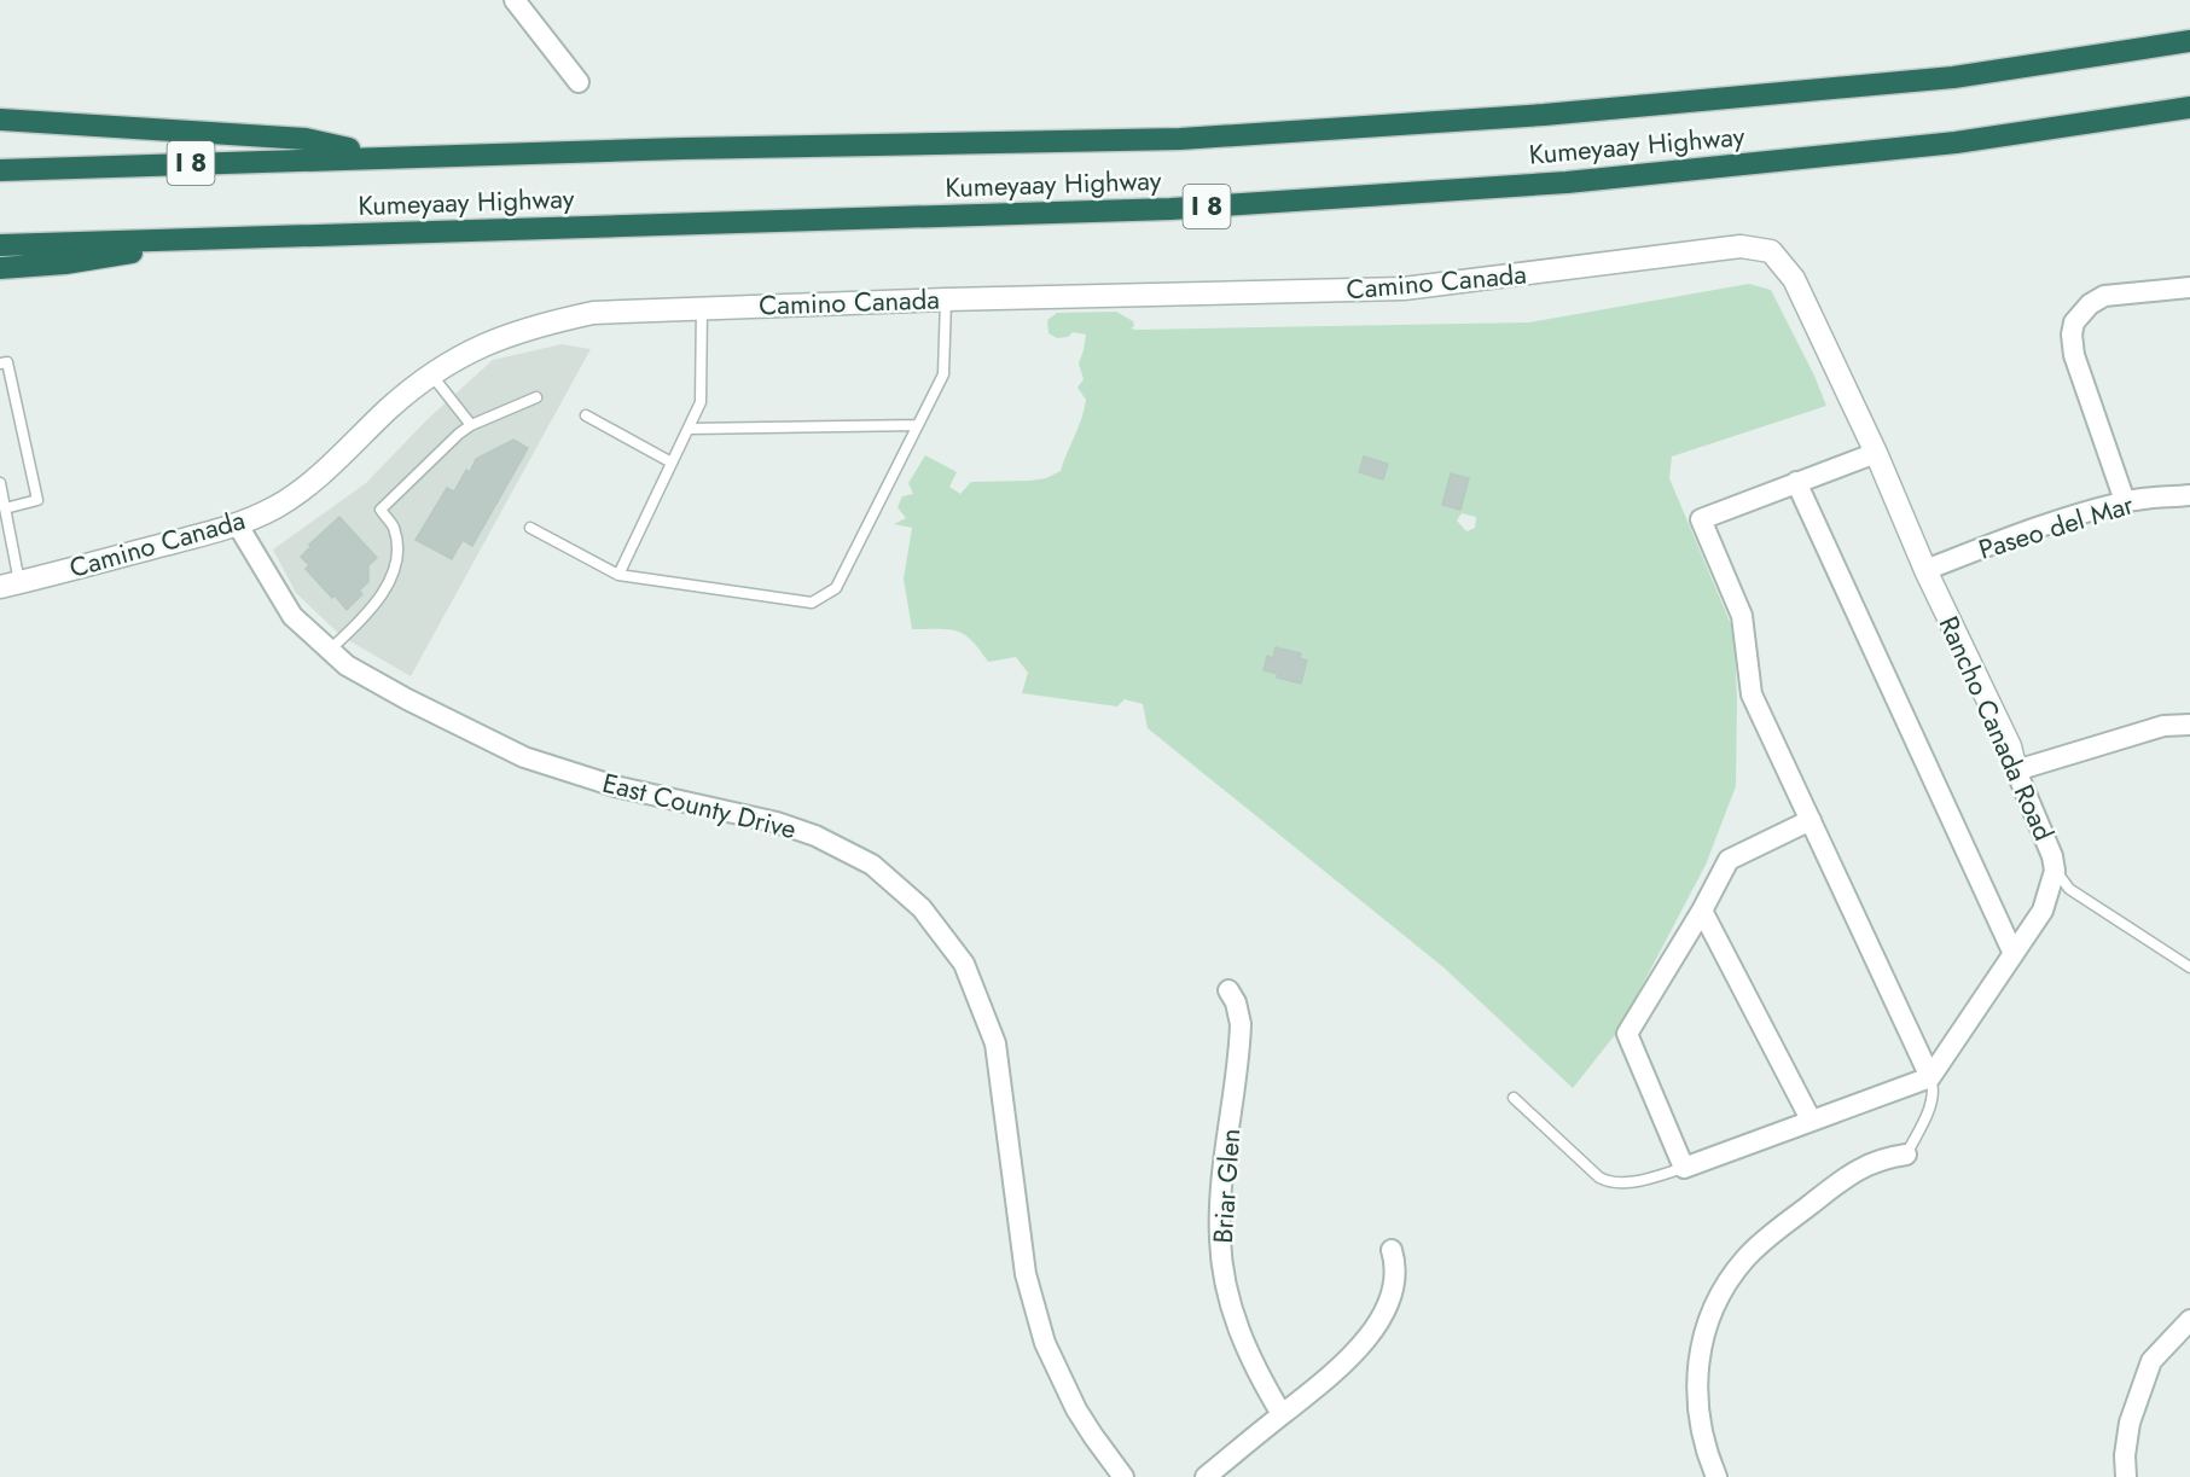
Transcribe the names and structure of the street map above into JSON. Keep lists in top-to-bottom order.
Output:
{
  "streets": {
    "highway": ["Kumeyaay Highway", "I 8"],
    "street": [
      "Camino Canada",
      "Paseo del Mar",
      "Rancho Canada Road",
      "East County Drive",
      "Briar Glen"
    ]
  },
  "crossings": [
    ["Camino Canada", "Rancho Canada Road"],
    ["Camino Canada", "East County Drive"],
    ["Paseo del Mar", "Rancho Canada Road"]
  ]
}
